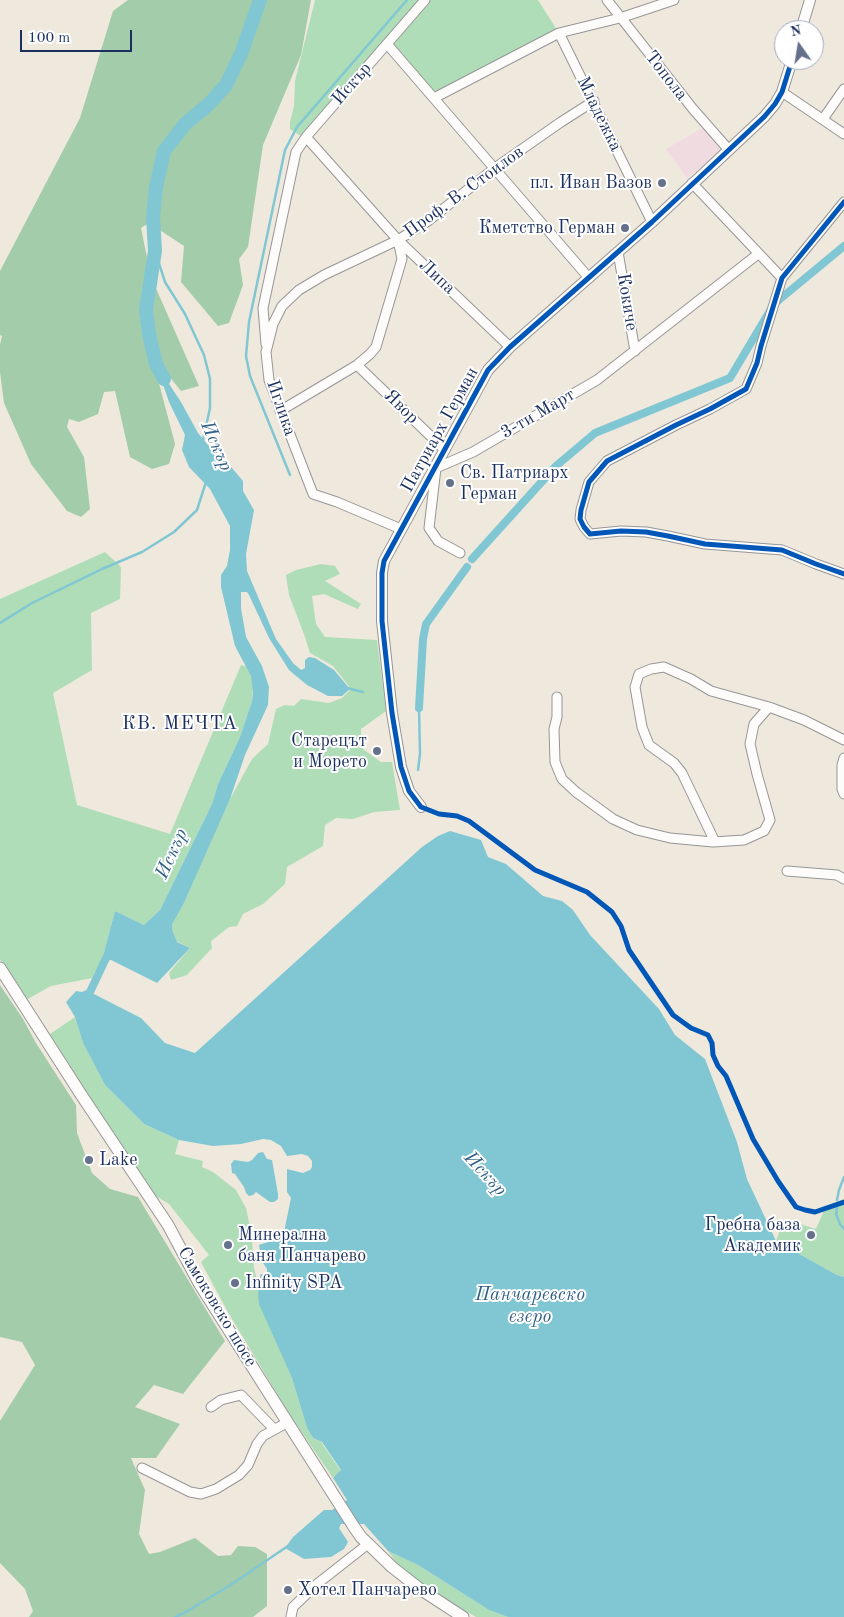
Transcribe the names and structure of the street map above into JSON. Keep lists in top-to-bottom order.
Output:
{
  "streets": {
    "main road": ["Самоковско шосе"],
    "street": [
      "Топола",
      "Искър",
      "Младежка",
      "Проф. В. Стоилов",
      "Липа",
      "Кокиче",
      "Явор",
      "Иглика",
      "3-ти Март",
      "Патриарх Герман"
    ]
  },
  "crossings": [
    ["Топола", "Патриарх Герман"],
    ["Искър", "Липа"],
    ["Искър", "Иглика"],
    ["Младежка", "Проф. В. Стоилов"],
    ["Младежка", "Патриарх Герман"],
    ["Проф. В. Стоилов", "Липа"],
    ["Проф. В. Стоилов", "Явор"],
    ["Проф. В. Стоилов", "Иглика"],
    ["Липа", "Иглика"],
    ["Липа", "Патриарх Герман"],
    ["Кокиче", "3-ти Март"],
    ["Кокиче", "Патриарх Герман"],
    ["Явор", "Патриарх Герман"],
    ["Иглика", "Патриарх Герман"],
    ["3-ти Март", "Патриарх Герман"]
  ],
  "districts": ["КВ. МЕЧТА"],
  "water": ["Искър", "Панчаревско езеро"],
  "places": [
    "пл. Иван Вазов",
    "Кметство Герман",
    "Св. Патриарх Герман",
    "Старецът и Морето",
    "Lake",
    "Гребна база Академик",
    "Минерална баня Панчарево",
    "Infinity SPA",
    "Хотел Панчарево"
  ],
  "scale_bar": "100 m",
  "north": "top"
}
